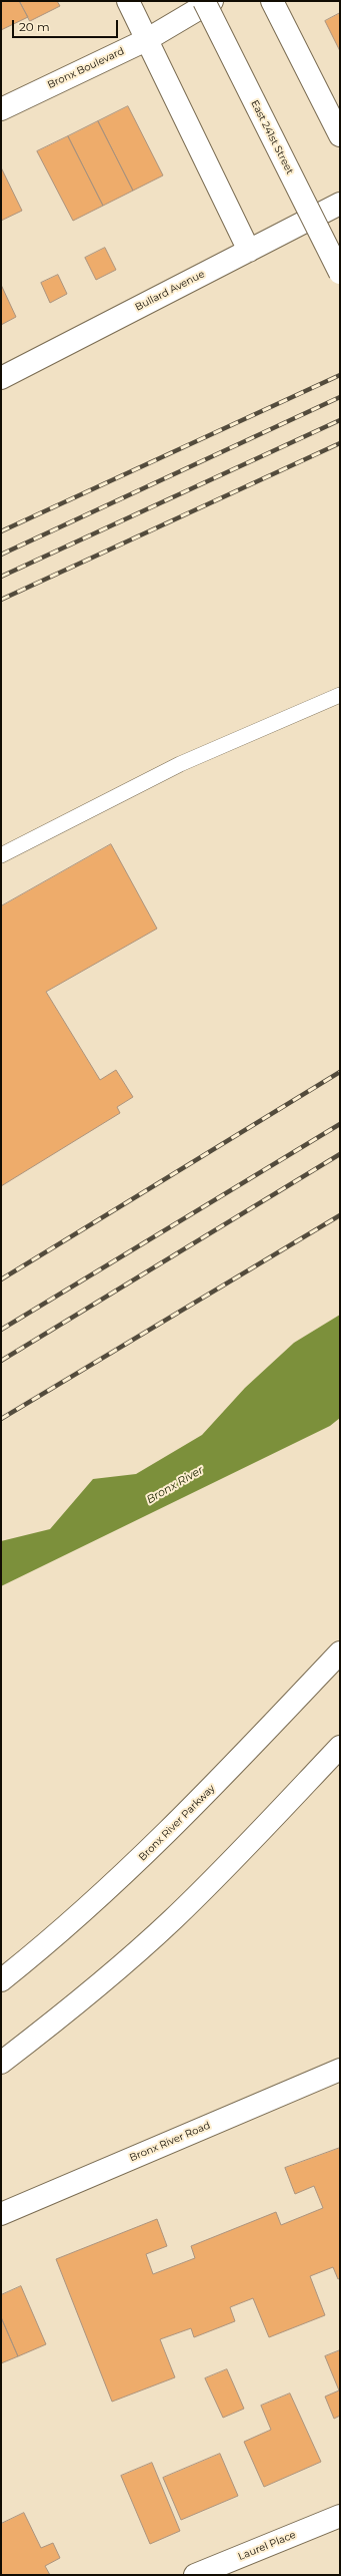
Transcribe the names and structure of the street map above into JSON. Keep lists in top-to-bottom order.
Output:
{
  "streets": {
    "main road": [
      "Bronx Boulevard",
      "East 241st Street",
      "Bullard Avenue",
      "Bronx River Parkway",
      "Bronx River Road",
      "Laurel Place"
    ]
  },
  "water": ["Bronx River"],
  "scale_bar": "20 m"
}
